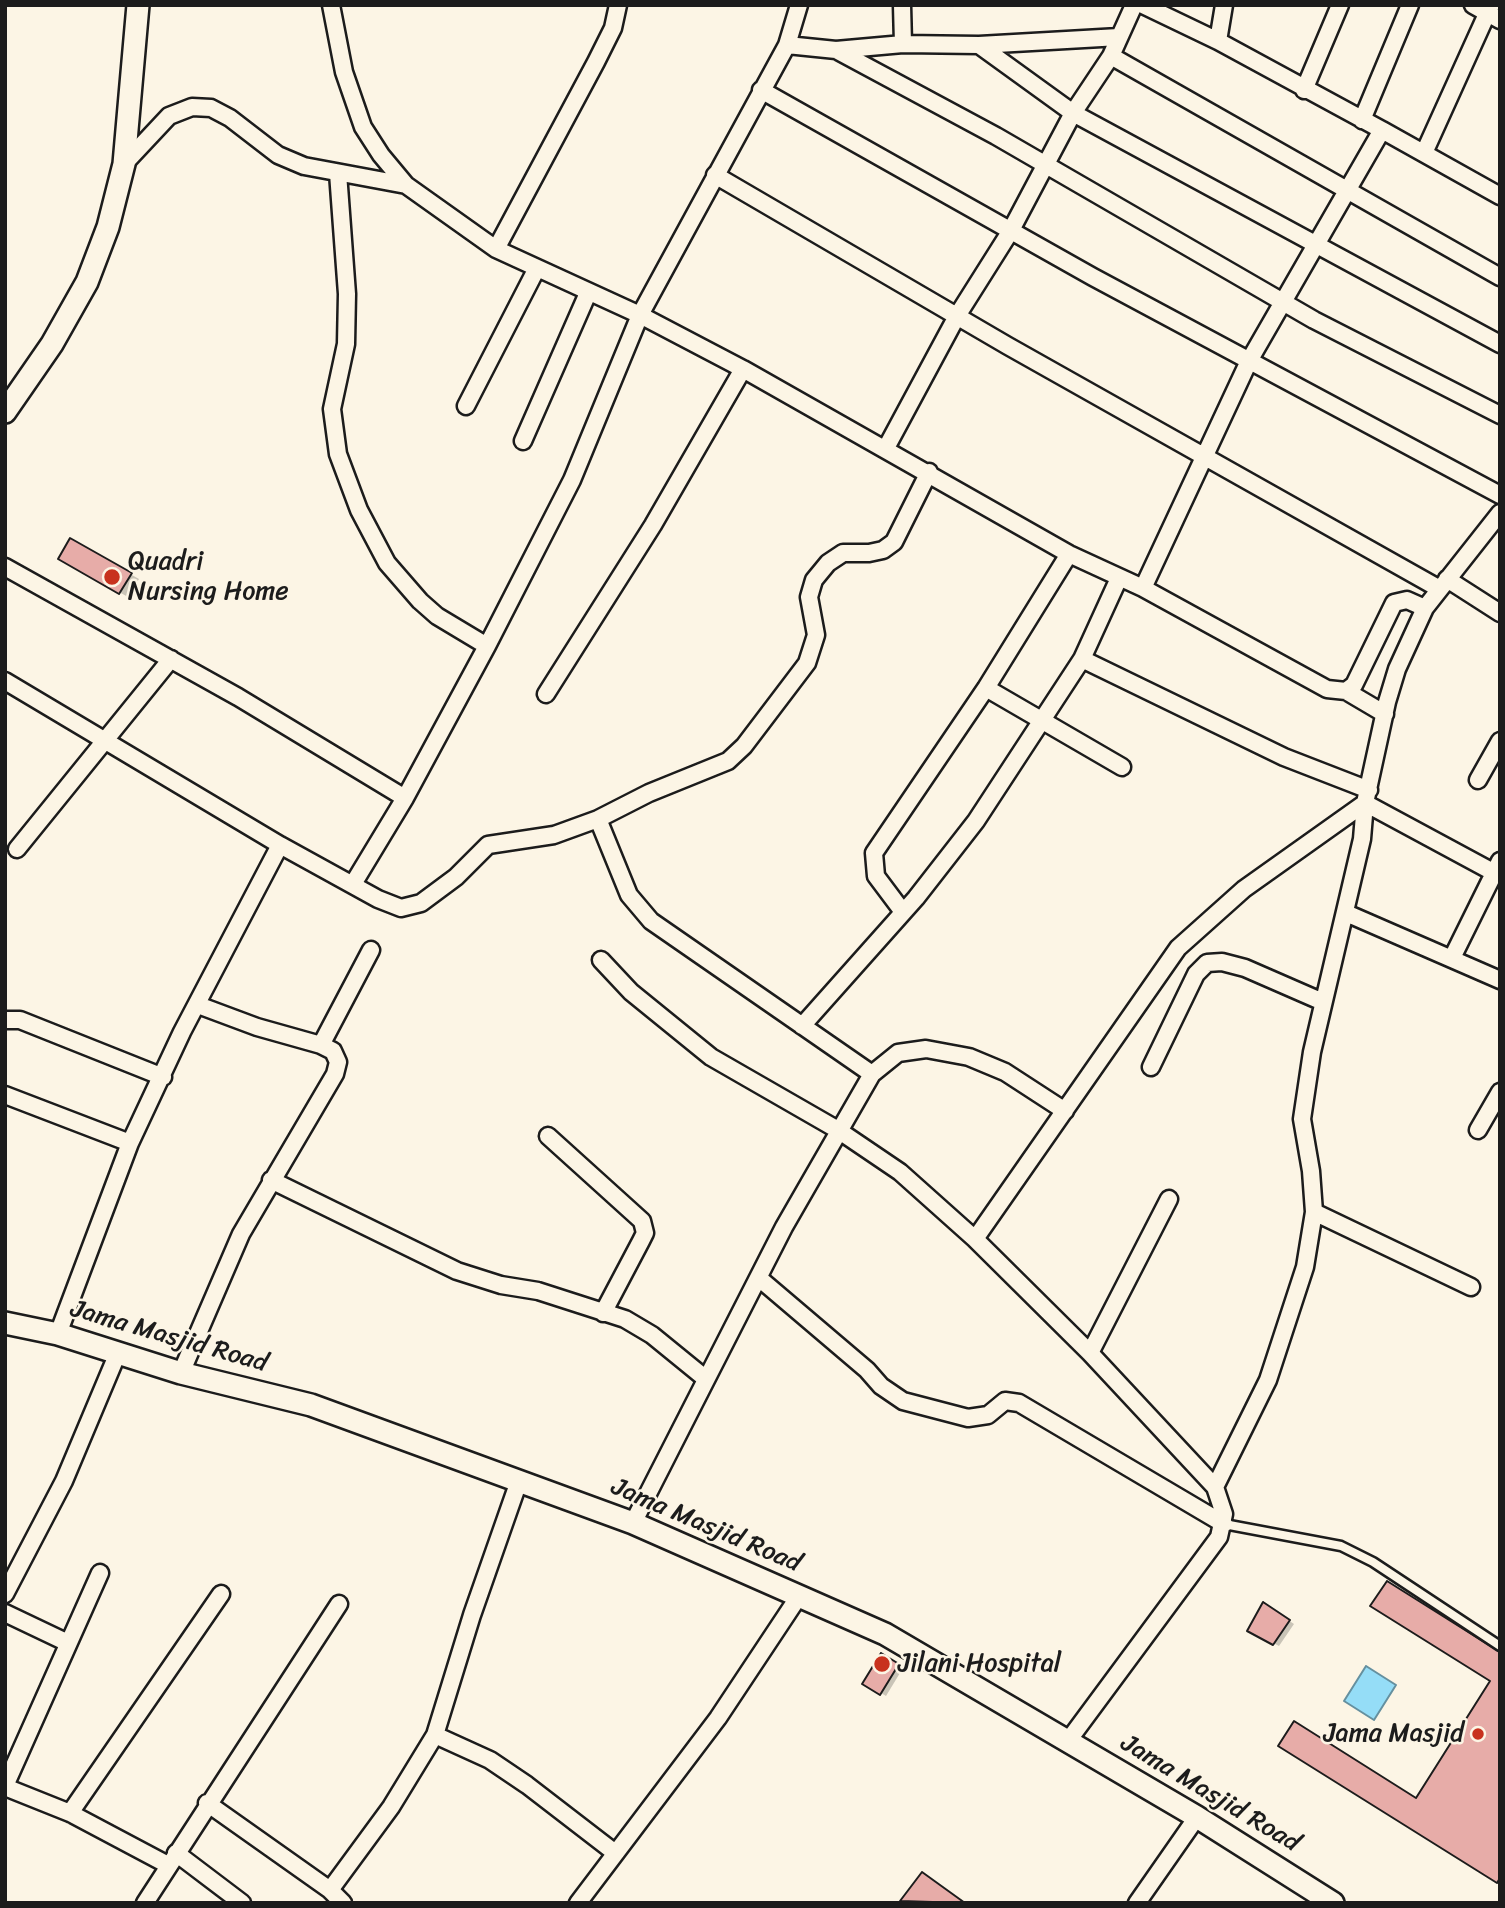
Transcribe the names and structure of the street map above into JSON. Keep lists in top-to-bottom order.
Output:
{
  "streets": {
    "street": ["Jama Masjid Road"]
  },
  "places": ["Quadri Nursing Home", "Jilani Hospital", "Jama Masjid"]
}
